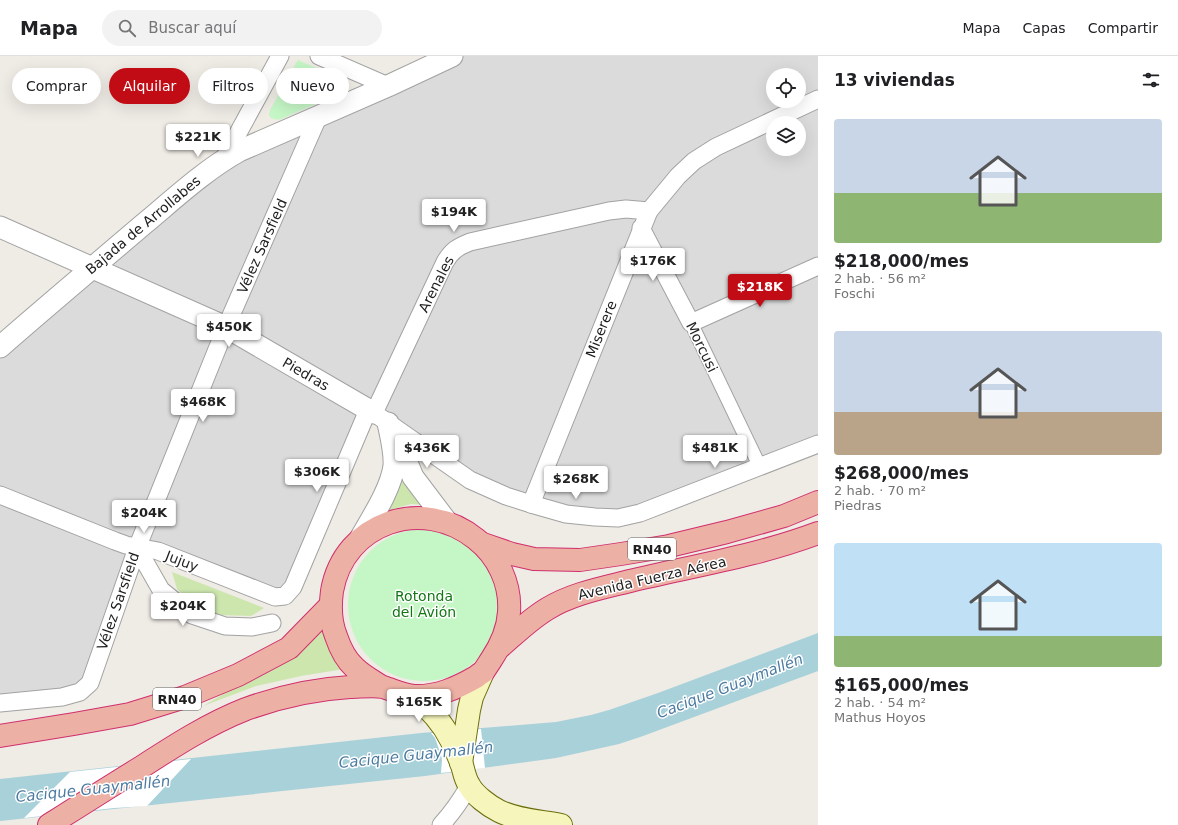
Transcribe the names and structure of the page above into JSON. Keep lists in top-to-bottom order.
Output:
{
  "streets": {
    "highway": ["RN40", "Avenida Fuerza Aérea"],
    "street": [
      "Bajada de Arrollabes",
      "Vélez Sarsfield",
      "Arenales",
      "Miserere",
      "Morcusi",
      "Piedras",
      "Jujuy"
    ]
  },
  "crossings": [
    ["Bajada de Arrollabes", "Vélez Sarsfield"],
    ["Bajada de Arrollabes", "Piedras"],
    ["Vélez Sarsfield", "Piedras"],
    ["Vélez Sarsfield", "Jujuy"],
    ["Arenales", "Miserere"],
    ["Arenales", "Piedras"],
    ["Arenales", "Jujuy"],
    ["Miserere", "Morcusi"],
    ["Miserere", "Piedras"],
    ["Morcusi", "Piedras"],
    ["RN40", "Avenida Fuerza Aérea"]
  ],
  "water": ["Cacique Guaymallén"],
  "parks": ["Rotonda del Avión"],
  "page": {
    "header": "Mapa",
    "search": "Buscar aquí",
    "nav": ["Mapa", "Capas", "Compartir"],
    "heading": "13 viviendas",
    "chip": [
      "Comprar",
      "Alquilar",
      "Filtros",
      "Nuevo"
    ],
    "list": [
      {
        "name": "$218,000/mes",
        "note": "2 hab. · 56 m² · Foschi"
      },
      {
        "name": "$268,000/mes",
        "note": "2 hab. · 70 m² · Piedras"
      },
      {
        "name": "$165,000/mes",
        "note": "2 hab. · 54 m² · Mathus Hoyos"
      }
    ],
    "price": [
      "$221K",
      "$194K",
      "$176K",
      "$218K",
      "$450K",
      "$468K",
      "$436K",
      "$481K",
      "$306K",
      "$268K",
      "$204K",
      "$204K",
      "$165K"
    ]
  }
}
